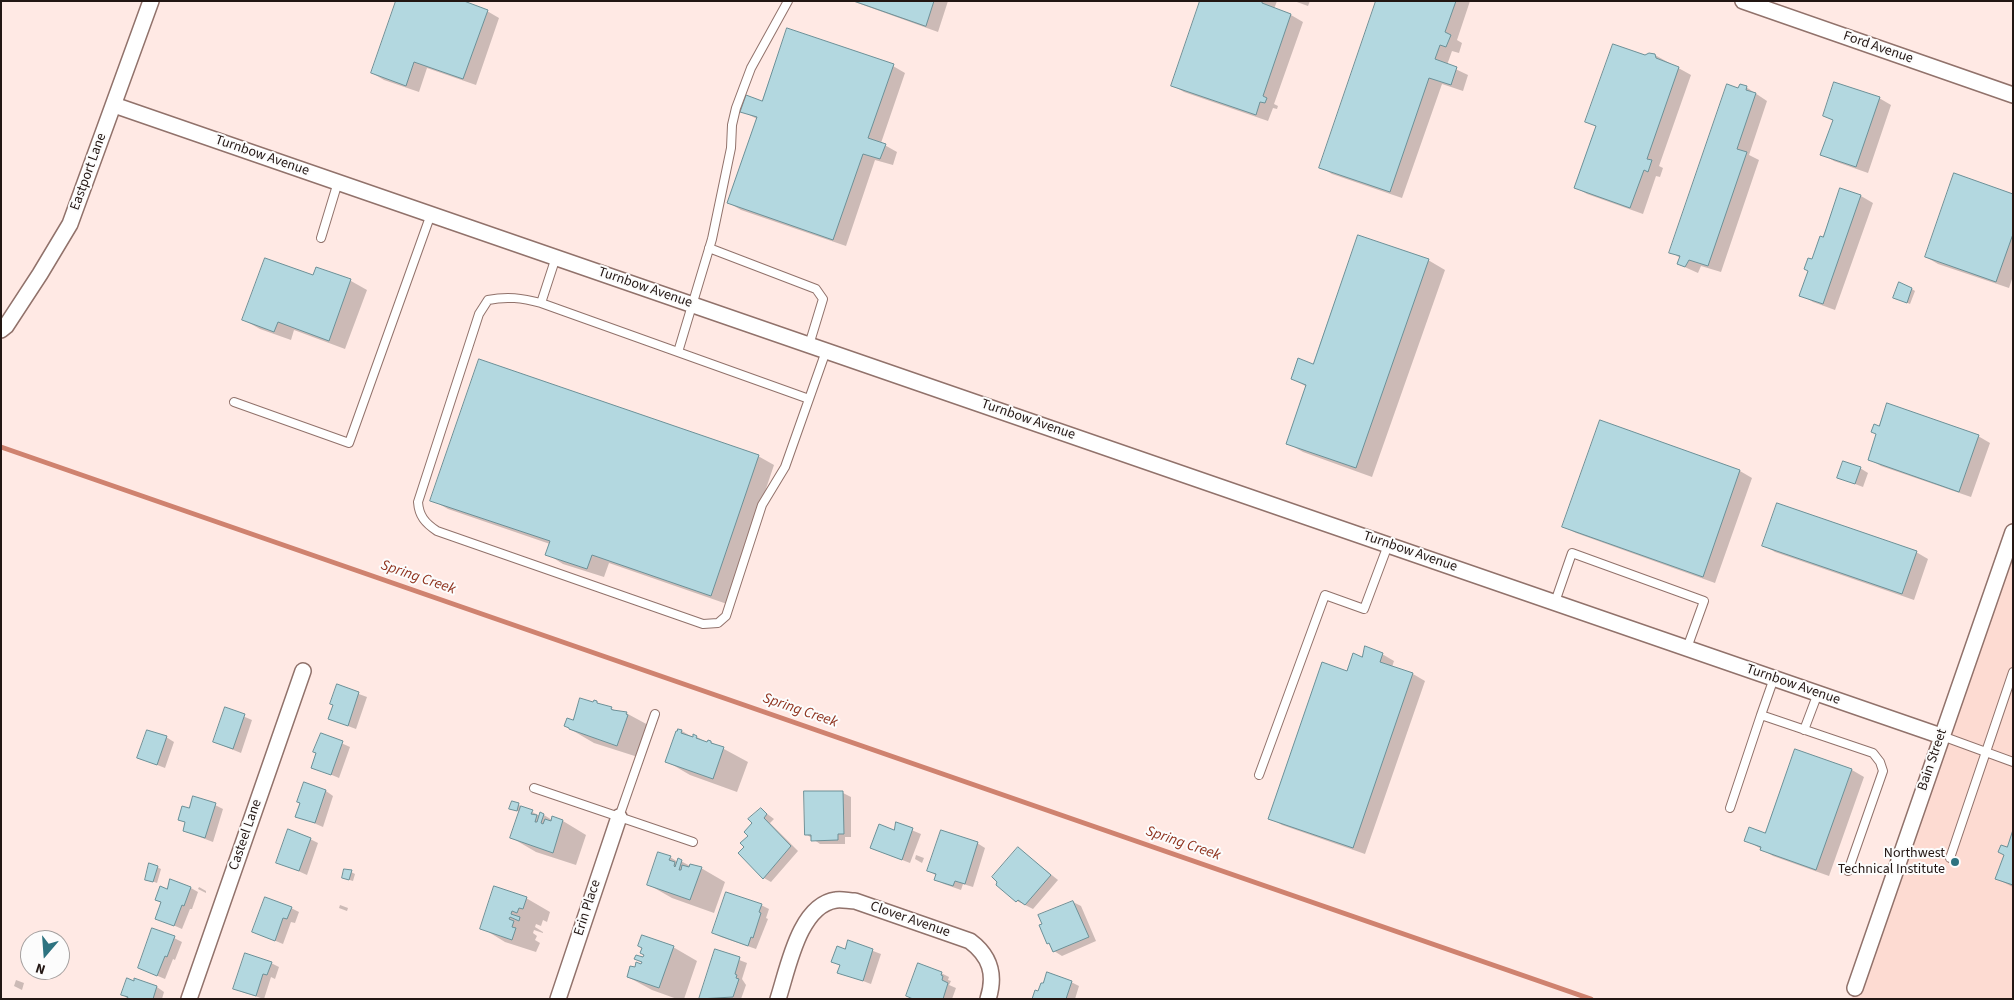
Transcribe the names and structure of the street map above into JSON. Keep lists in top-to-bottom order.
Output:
{
  "streets": {
    "street": [
      "Ford Avenue",
      "Turnbow Avenue",
      "Eastport Lane",
      "Bain Street",
      "Casteel Lane",
      "Erin Place",
      "Clover Avenue"
    ]
  },
  "crossings": [
    ["Turnbow Avenue", "Eastport Lane"],
    ["Turnbow Avenue", "Bain Street"]
  ],
  "water": ["Spring Creek"],
  "places": ["Northwest Technical Institute"],
  "north": "bottom"
}
